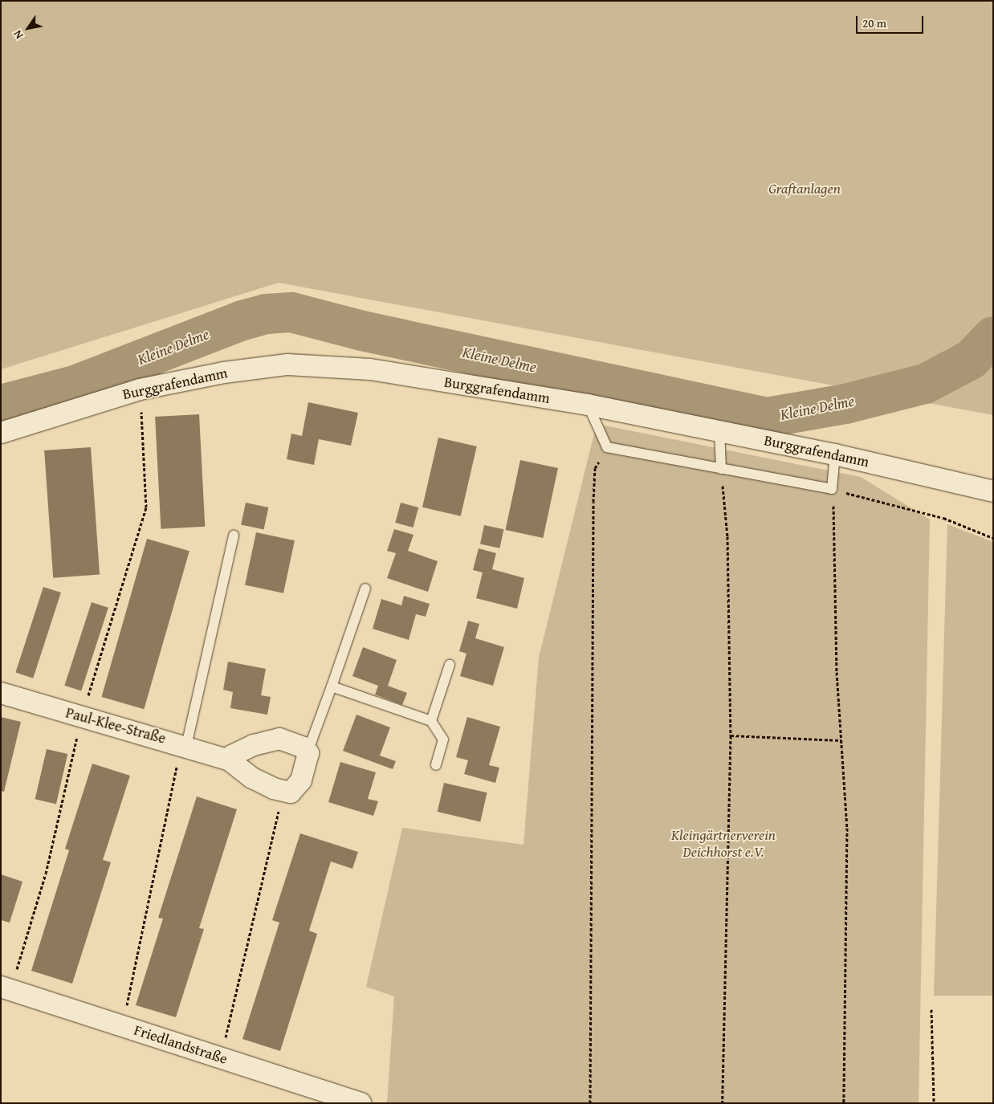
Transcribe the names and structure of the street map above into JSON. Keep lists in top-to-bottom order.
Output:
{
  "streets": {
    "street": ["Burggrafendamm", "Paul-Klee-Straße", "Friedlandstraße"]
  },
  "water": ["Kleine Delme"],
  "parks": ["Graftanlagen", "Kleingärtnerverein Deichhorst e.V."],
  "scale_bar": "20 m",
  "north": "bottom left"
}
